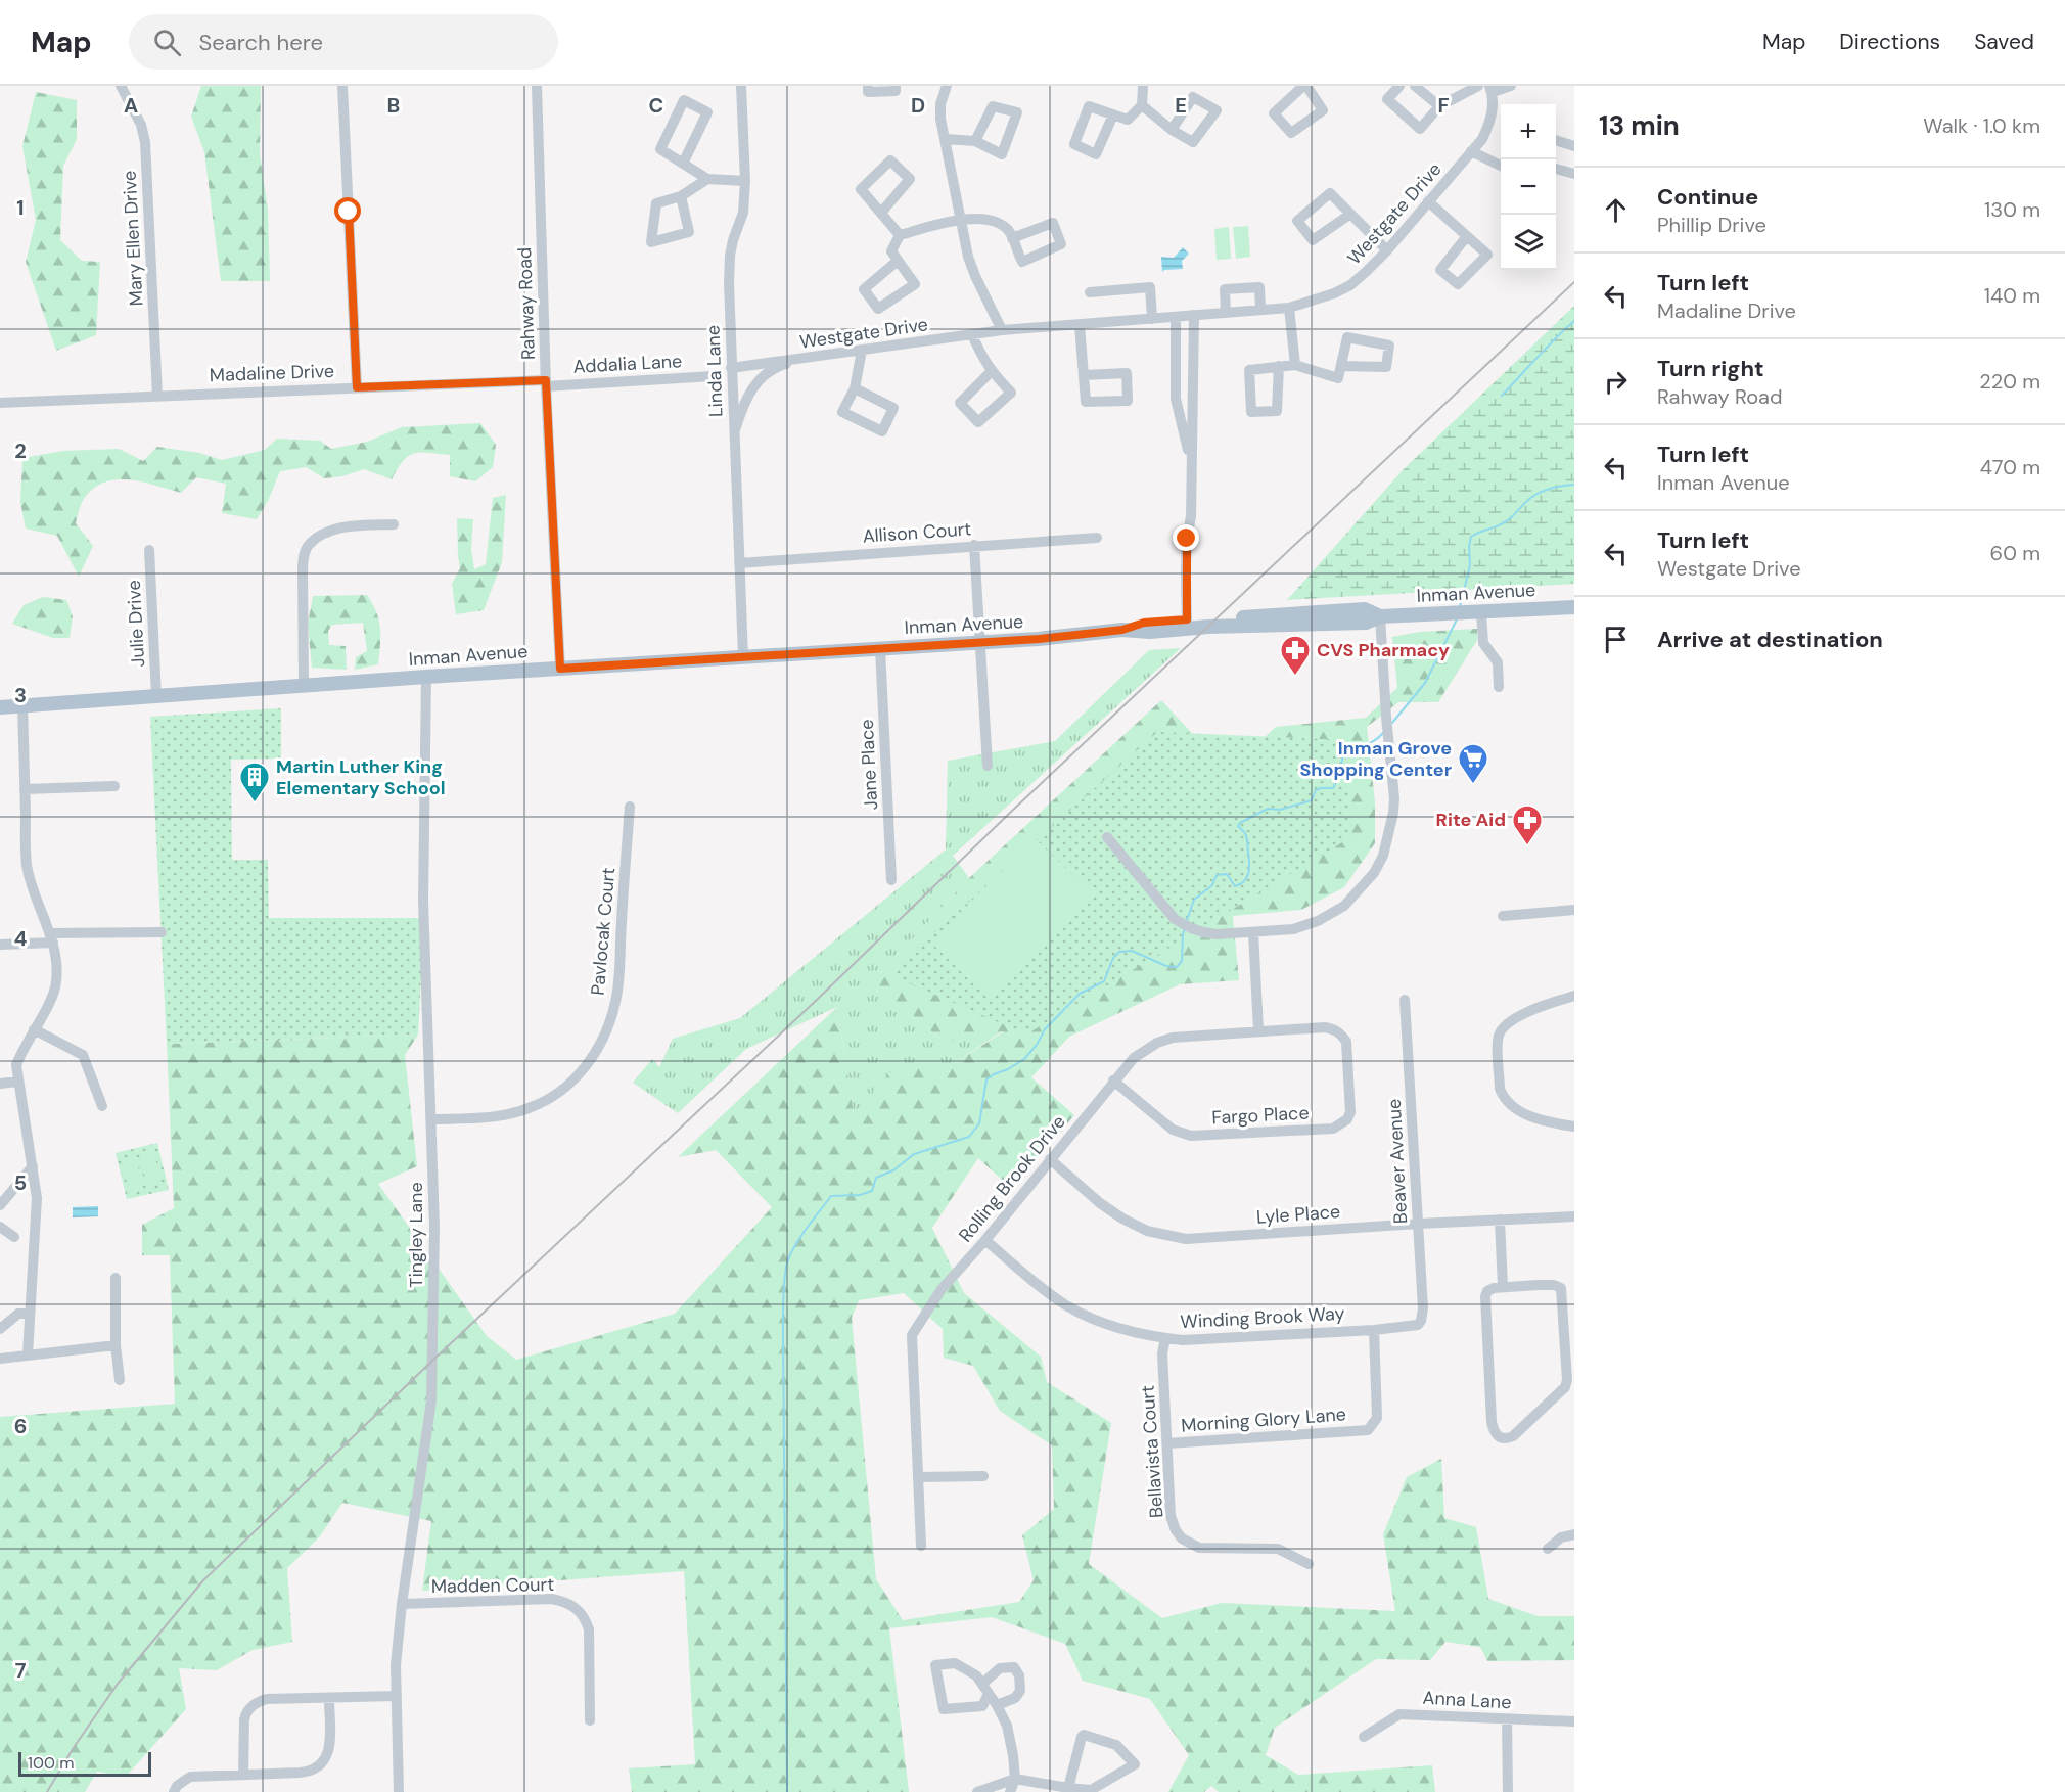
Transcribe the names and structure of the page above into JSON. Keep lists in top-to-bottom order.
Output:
{
  "streets": {
    "main road": ["Inman Avenue"],
    "street": [
      "Westgate Drive",
      "Mary Ellen Drive",
      "Rahway Road",
      "Addalia Lane",
      "Linda Lane",
      "Madaline Drive",
      "Allison Court",
      "Julie Drive",
      "Jane Place",
      "Pavlocak Court",
      "Fargo Place",
      "Beaver Avenue",
      "Rolling Brook Drive",
      "Lyle Place",
      "Tingley Lane",
      "Winding Brook Way",
      "Morning Glory Lane",
      "Bellavista Court",
      "Madden Court",
      "Anna Lane"
    ]
  },
  "crossings": [
    ["Westgate Drive", "Linda Lane"],
    ["Mary Ellen Drive", "Madaline Drive"],
    ["Rahway Road", "Addalia Lane"],
    ["Rahway Road", "Madaline Drive"],
    ["Rahway Road", "Inman Avenue"],
    ["Addalia Lane", "Madaline Drive"],
    ["Linda Lane", "Allison Court"],
    ["Linda Lane", "Inman Avenue"],
    ["Inman Avenue", "Julie Drive"],
    ["Inman Avenue", "Jane Place"],
    ["Inman Avenue", "Tingley Lane"],
    ["Pavlocak Court", "Tingley Lane"],
    ["Fargo Place", "Rolling Brook Drive"],
    ["Beaver Avenue", "Lyle Place"],
    ["Beaver Avenue", "Winding Brook Way"],
    ["Rolling Brook Drive", "Lyle Place"],
    ["Rolling Brook Drive", "Winding Brook Way"],
    ["Tingley Lane", "Madden Court"],
    ["Winding Brook Way", "Morning Glory Lane"],
    ["Winding Brook Way", "Bellavista Court"],
    ["Morning Glory Lane", "Bellavista Court"]
  ],
  "places": {
    "pharmacy": ["CVS Pharmacy", "Rite Aid"],
    "supermarket": ["Inman Grove Shopping Center"],
    "building": ["Martin Luther King Elementary School"]
  },
  "scale_bar": "100 m",
  "page": {
    "header": "Map",
    "search": "Search here",
    "nav": ["Map", "Directions", "Saved"],
    "heading": ["13 min", "Walk · 1.0 km"],
    "map_buttons": ["+", "−"],
    "list": [
      ["Continue", "Phillip Drive", "130 m"],
      ["Turn left", "Madaline Drive", "140 m"],
      ["Turn right", "Rahway Road", "220 m"],
      ["Turn left", "Inman Avenue", "470 m"],
      ["Turn left", "Westgate Drive", "60 m"],
      "Arrive at destination"
    ],
    "scale": "100 m"
  },
  "grid": {
    "columns": [
      "A",
      "B",
      "C",
      "D",
      "E",
      "F"
    ],
    "rows": [
      "1",
      "2",
      "3",
      "4",
      "5",
      "6",
      "7"
    ]
  }
}
